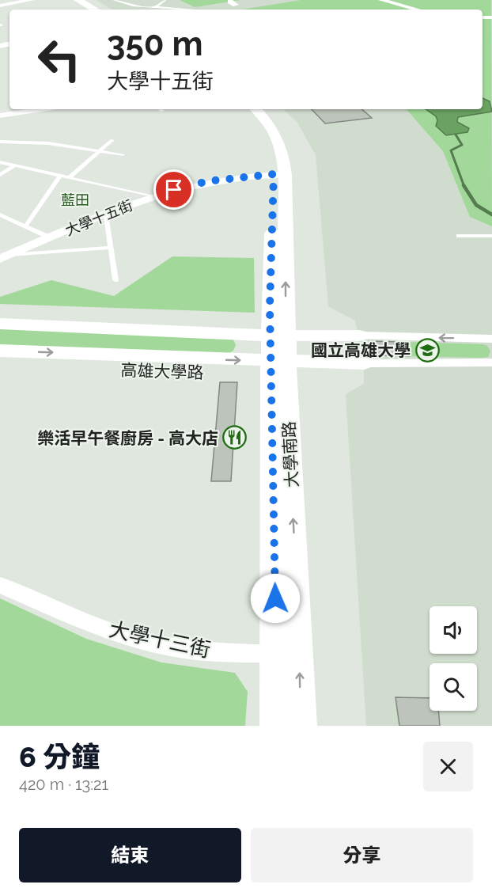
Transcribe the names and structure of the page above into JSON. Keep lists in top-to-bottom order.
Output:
{
  "streets": {
    "street": [
      "大學十五街",
      "高雄大學路",
      "大學南路",
      "大學十三街"
    ]
  },
  "crossings": [
    ["大學十五街", "大學南路"],
    ["高雄大學路", "大學南路"],
    ["大學南路", "大學十三街"]
  ],
  "districts": ["藍田"],
  "places": {
    "school or university": ["國立高雄大學"],
    "restaurant": ["樂活早午餐廚房 - 高大店"]
  },
  "page": {
    "turn": ["350 m", "大學十五街"],
    "heading": ["6 分鐘", "420 m · 13:21"],
    "buttons": ["結束", "分享"]
  }
}
